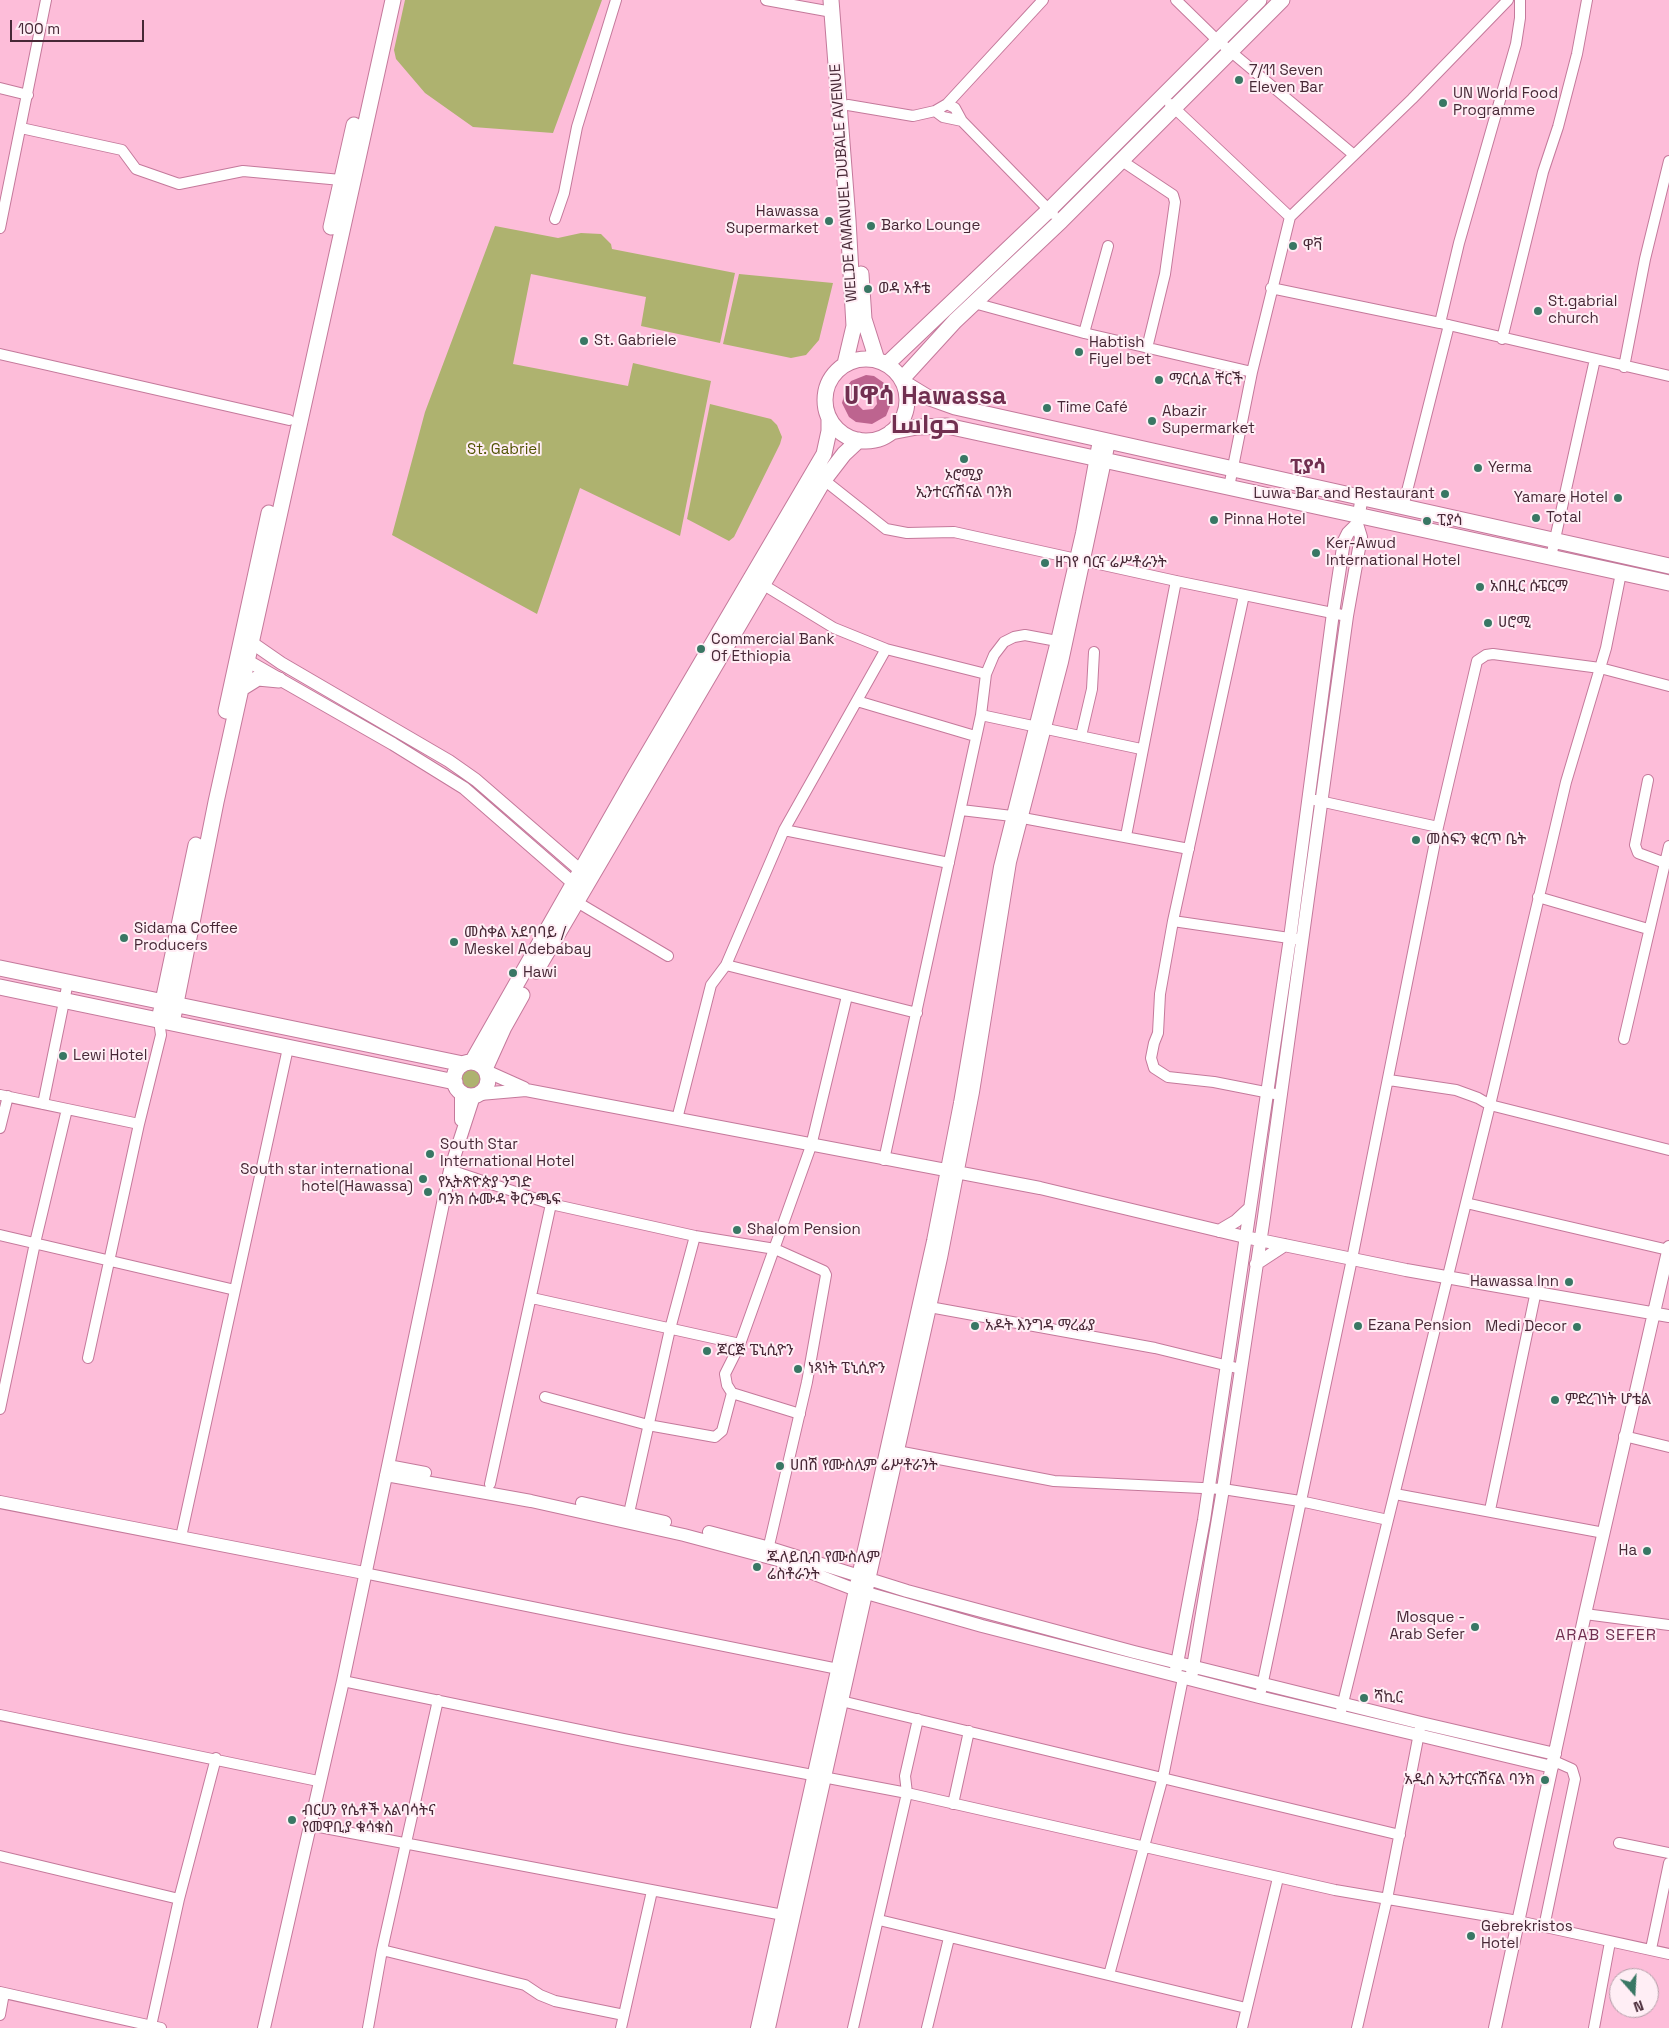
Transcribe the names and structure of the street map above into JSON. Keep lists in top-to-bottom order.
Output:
{
  "streets": {
    "main road": ["WELDE AMANUEL DUBALE AVENUE"]
  },
  "districts": ["ሀዋሳ Hawassa حواسا", "ፒያሳ", "ARAB SEFER"],
  "parks": ["St. Gabriel"],
  "places": [
    "7/11 Seven Eleven Bar",
    "UN World Food Programme",
    "Hawassa Supermarket",
    "Barko Lounge",
    "ዋቫ",
    "ወዳ አቶቴ",
    "St.gabrial church",
    "St. Gabriele",
    "Habtish Fiyel bet",
    "ማርሲል ቸርች",
    "Time Café",
    "Abazir Supermarket",
    "ኦሮሚያ ኢንተርናሽናል ባንክ",
    "Yerma",
    "Luwa Bar and Restaurant",
    "Yamare Hotel",
    "Total",
    "Pinna Hotel",
    "ፒያሳ",
    "Ker-Awud International Hotel",
    "ዘገየ ባርና ሬሥቶራንት",
    "አበዚር ሱፔርማ",
    "ሀሮሚ",
    "Commercial Bank Of Ethiopia",
    "መስፍን ቁርጥ ቤት",
    "Sidama Coffee Producers",
    "መስቀል አደባባይ / Meskel Adebabay",
    "Hawi",
    "Lewi Hotel",
    "South Star International Hotel",
    "South star international hotel(Hawassa)",
    "የኢትጽዮጵያ ንግድ ባንክ ሱሙዳ ቅርንጫፍ",
    "Shalom Pension",
    "Hawassa Inn",
    "አዶት እንግዳ ማረፊያ",
    "Ezana Pension",
    "Medi Decor",
    "ጆርጅ ፔኒሲዮን",
    "ነጻነት ፔኒሲዮን",
    "ምድረገነት ሆቴል",
    "ሀበሽ የሙስሊም ሬሥቶራንት",
    "Ha",
    "ጁለይቢብ የሙስሊም ሬስቶራንት",
    "Mosque - Arab Sefer",
    "ሻኪር",
    "አዲስ ኢንተርናሽናል ባንክ",
    "ብርሀን የሴቶች አልባሳትና የመዋቢያ ቁሳቁስ",
    "Gebrekristos Hotel"
  ],
  "scale_bar": "100 m",
  "north": "bottom"
}
